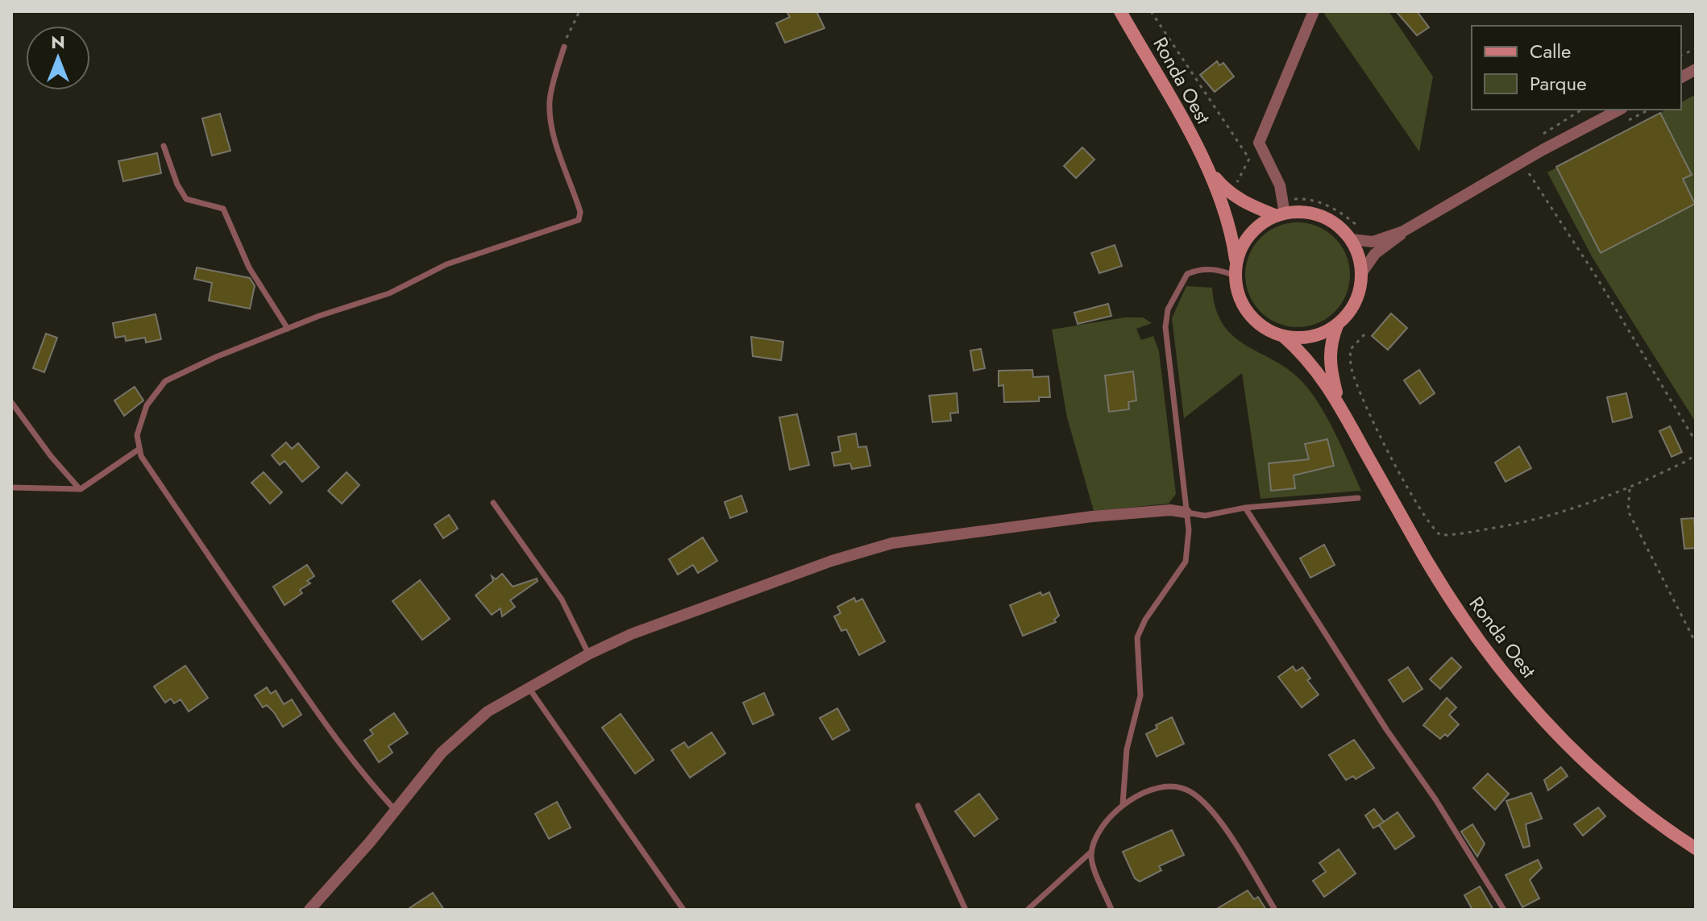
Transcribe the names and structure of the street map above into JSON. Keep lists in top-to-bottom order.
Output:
{
  "streets": {
    "main road": ["Ronda Oest"]
  },
  "legend": ["Calle", "Parque"],
  "north": "top"
}
